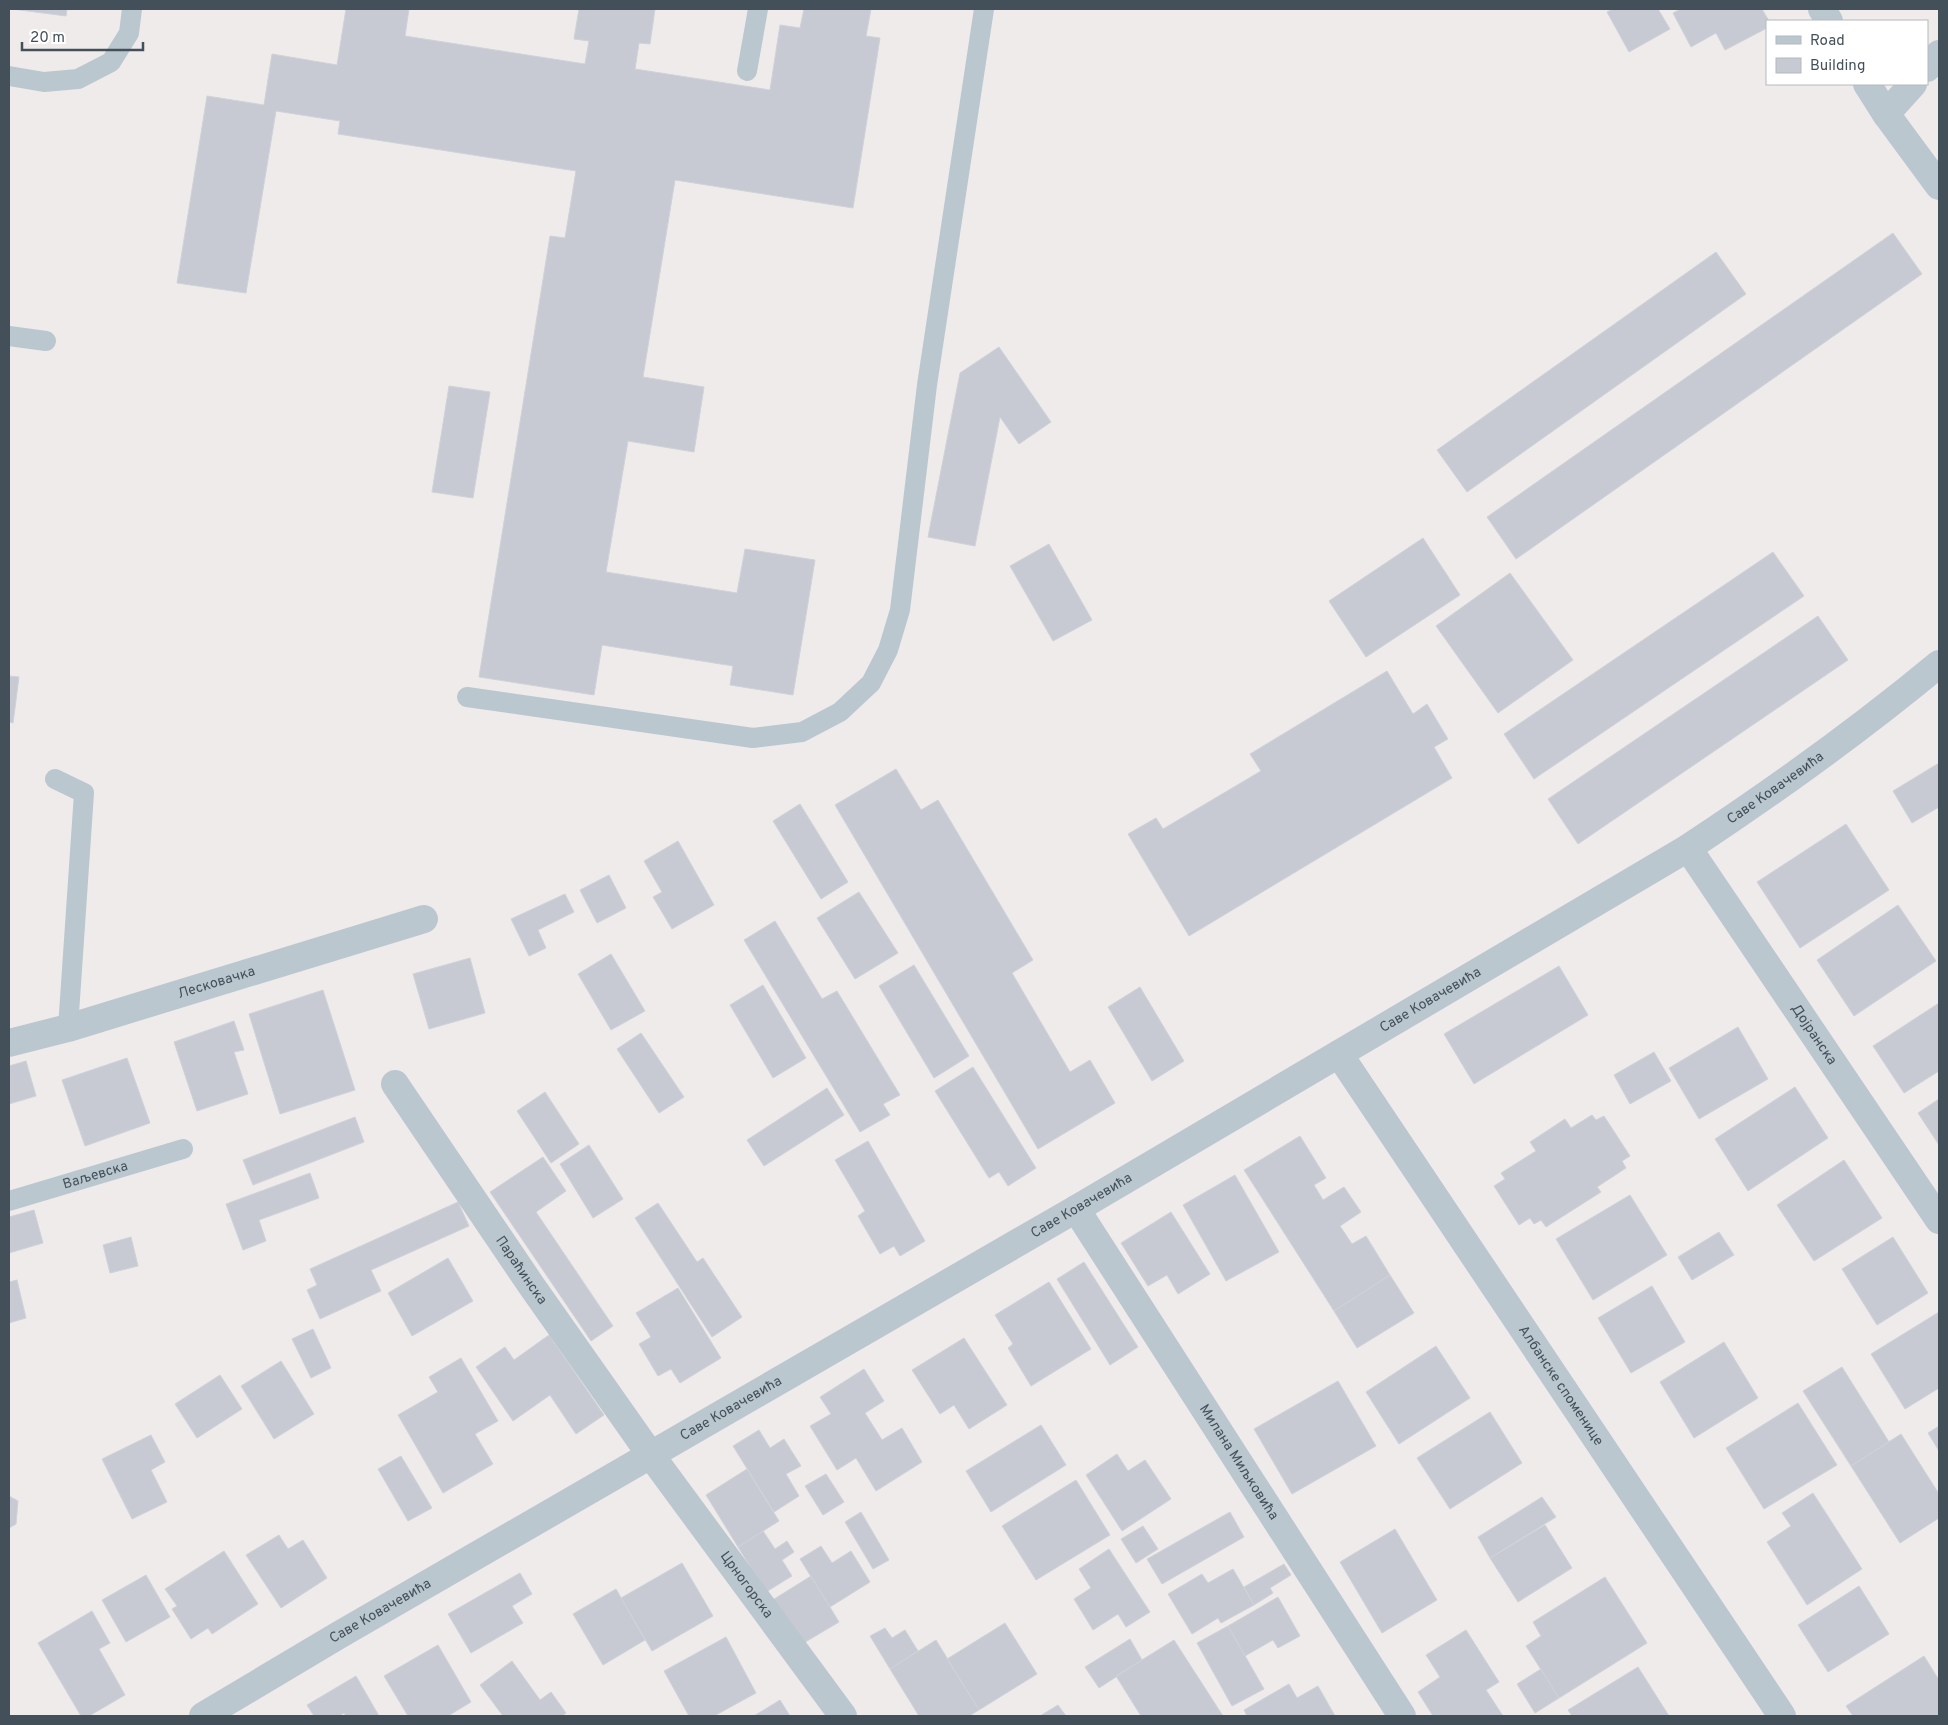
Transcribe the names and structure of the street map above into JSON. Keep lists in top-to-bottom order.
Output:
{
  "streets": {
    "street": [
      "Саве Ковачевића",
      "Лесковачка",
      "Дојранска",
      "Параћинска",
      "Албанске споменице",
      "Милана Миљковића",
      "Црногорска"
    ],
    "lane": ["Ваљевска"]
  },
  "crossings": [
    ["Саве Ковачевића", "Дојранска"],
    ["Саве Ковачевића", "Параћинска"],
    ["Саве Ковачевића", "Албанске споменице"],
    ["Саве Ковачевића", "Милана Миљковића"],
    ["Саве Ковачевића", "Црногорска"],
    ["Параћинска", "Црногорска"]
  ],
  "legend": ["Road", "Building"],
  "scale_bar": "20 m"
}
